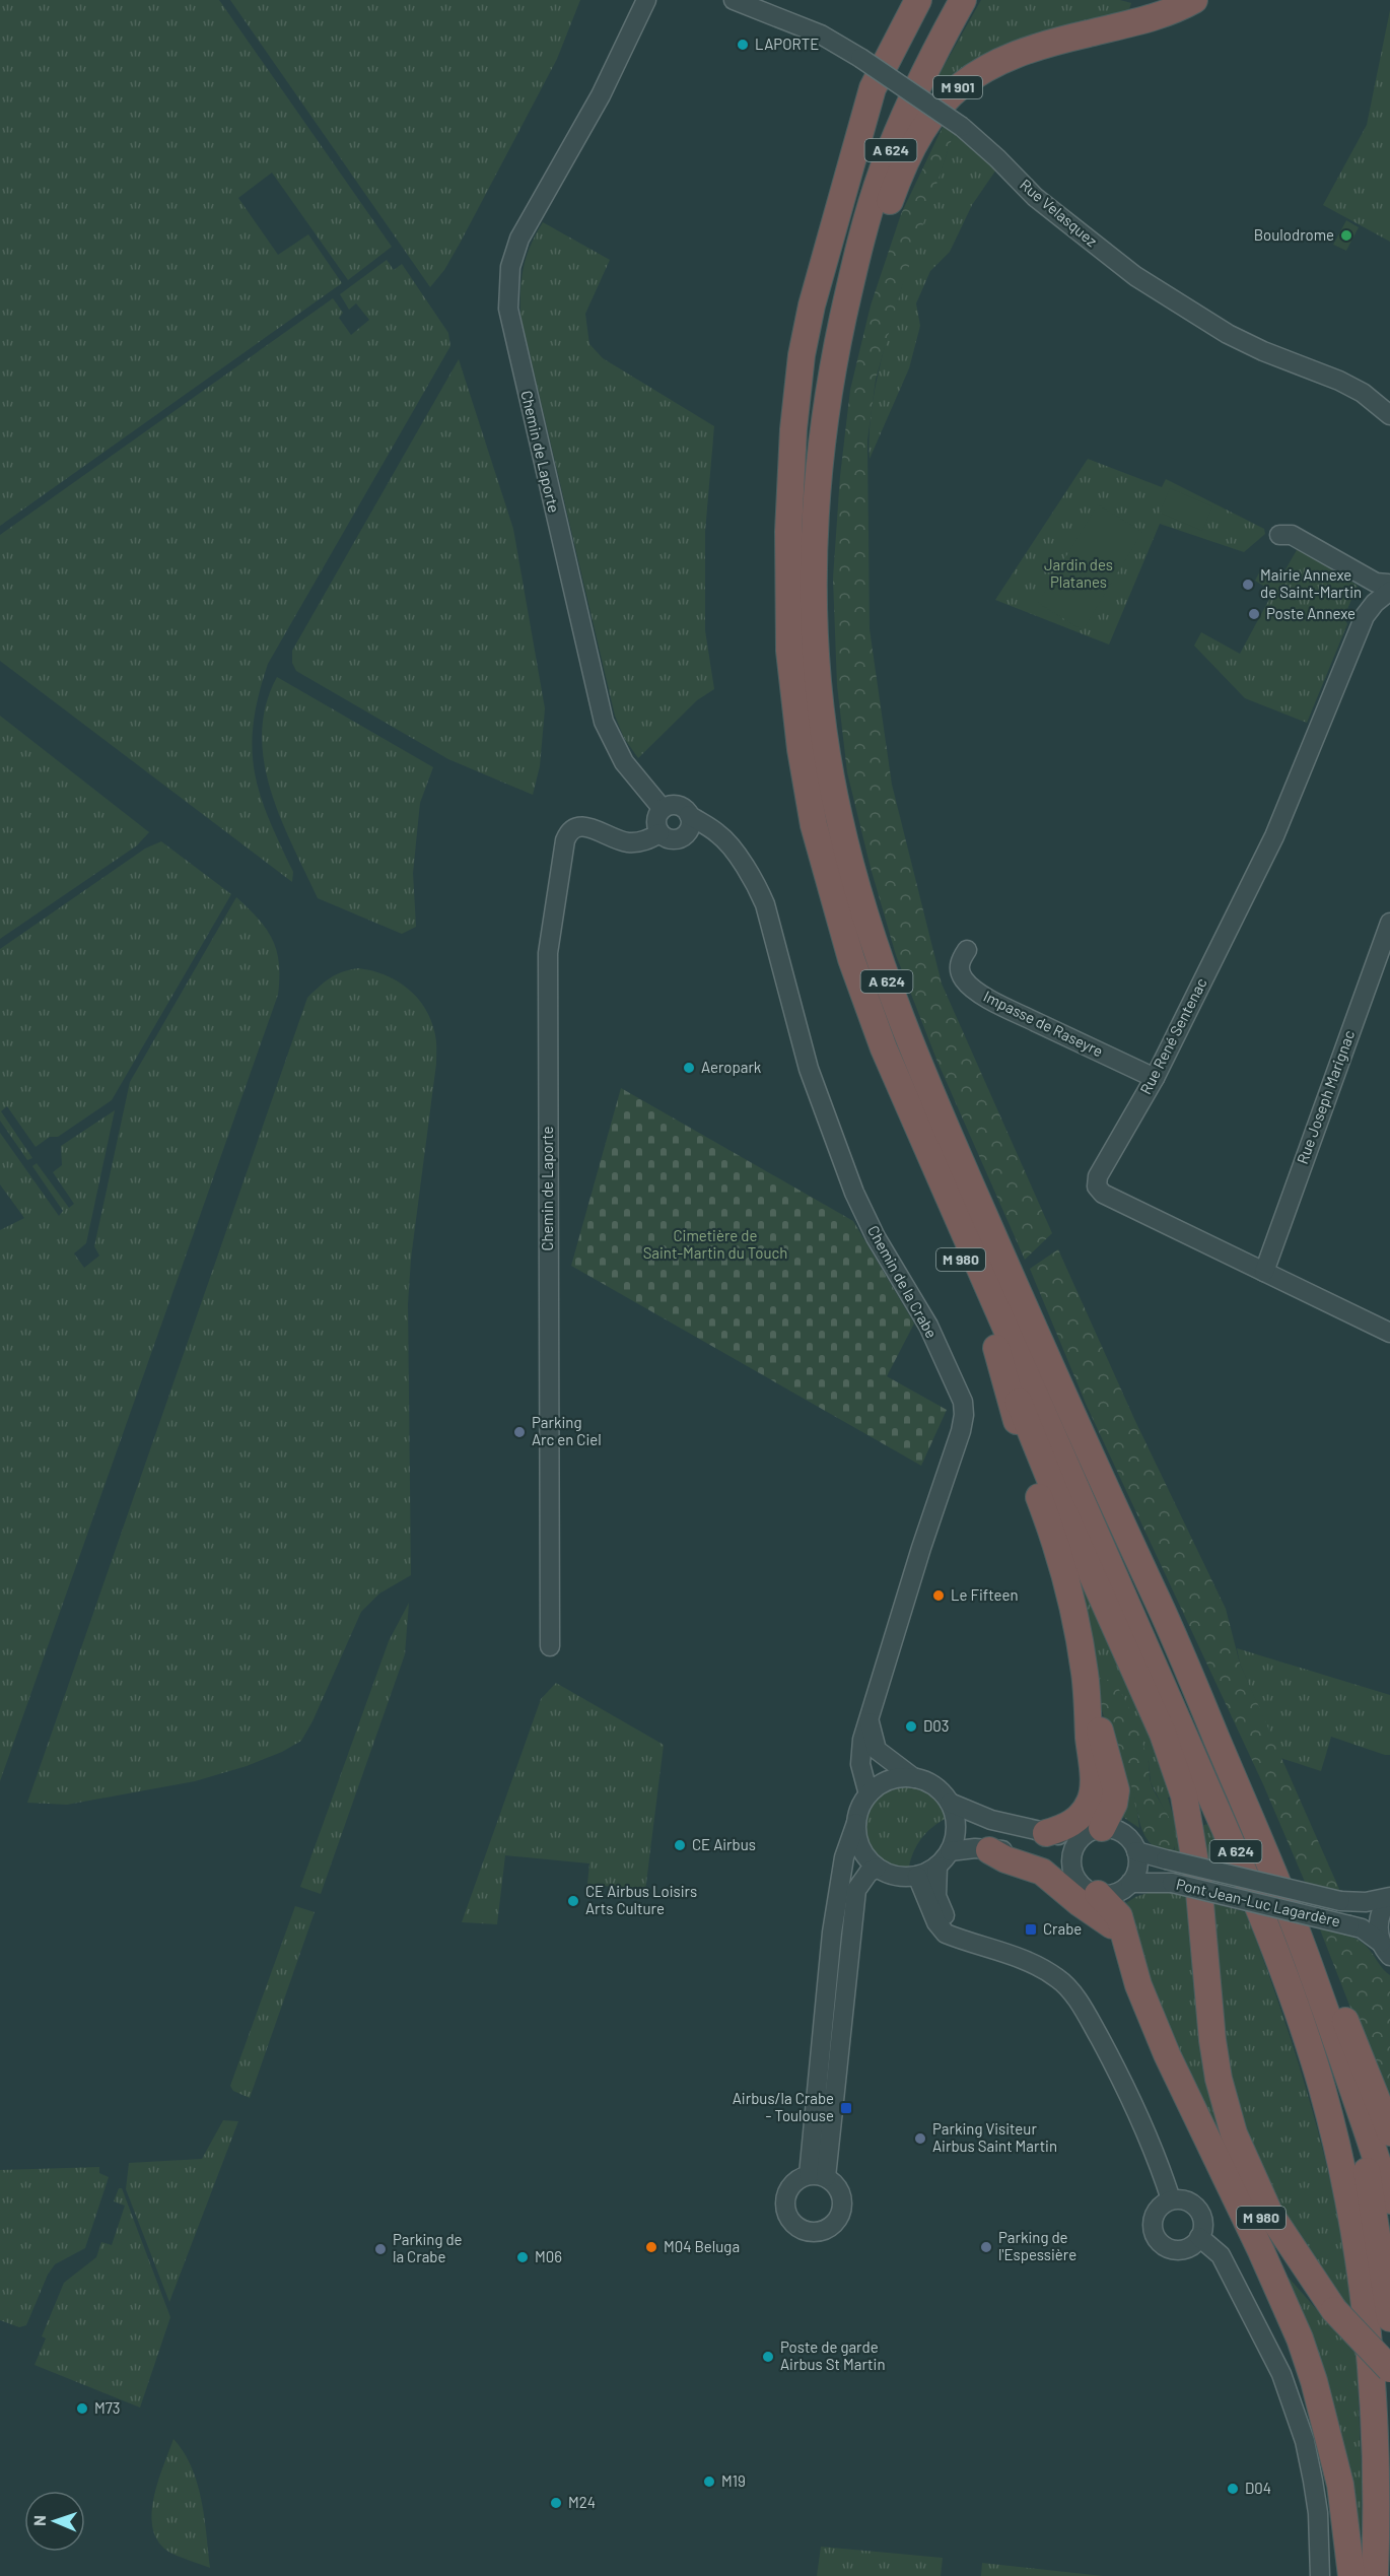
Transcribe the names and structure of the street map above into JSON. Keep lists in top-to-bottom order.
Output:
{
  "streets": {
    "highway": ["M 901", "A 624", "M 980"],
    "street": [
      "Rue Velasquez",
      "Chemin de Laporte",
      "Impasse de Raseyre",
      "Rue René Sentenac",
      "Rue Joseph Marignac",
      "Chemin de la Crabe",
      "Pont Jean-Luc Lagardère"
    ]
  },
  "crossings": [
    ["M 901", "A 624"],
    ["A 624", "M 980"],
    ["Chemin de Laporte", "Chemin de la Crabe"],
    ["Impasse de Raseyre", "Rue René Sentenac"],
    ["Rue René Sentenac", "Rue Joseph Marignac"]
  ],
  "parks": ["Jardin des Platanes", "Cimetière de Saint-Martin du Touch"],
  "places": {
    "other": [
      "LAPORTE",
      "Boulodrome",
      "Mairie Annexe de Saint-Martin",
      "Poste Annexe",
      "Aeropark",
      "Parking Arc en Ciel",
      "Le Fifteen",
      "D03",
      "CE Airbus",
      "CE Airbus Loisirs Arts Culture",
      "Parking Visiteur Airbus Saint Martin",
      "M04 Beluga",
      "Parking de l'Espessière",
      "Parking de la Crabe",
      "M06",
      "Poste de garde Airbus St Martin",
      "M73",
      "M19",
      "D04",
      "M24"
    ],
    "transit": ["Crabe", "Airbus/la Crabe - Toulouse"]
  },
  "north": "left"
}
